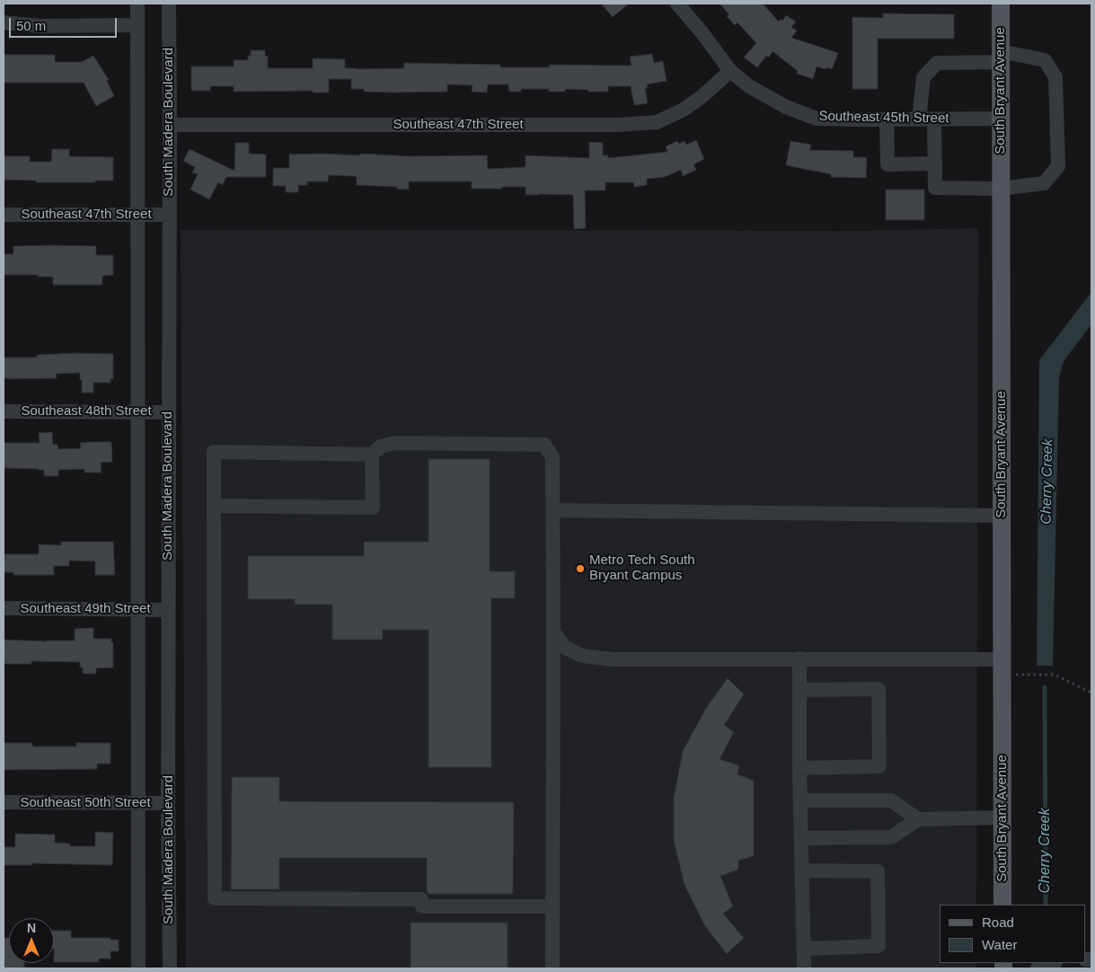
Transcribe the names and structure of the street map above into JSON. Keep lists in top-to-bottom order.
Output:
{
  "streets": {
    "main road": ["South Bryant Avenue"],
    "street": [
      "Southeast 45th Street",
      "South Madera Boulevard",
      "Southeast 47th Street",
      "Southeast 48th Street",
      "Southeast 49th Street",
      "Southeast 50th Street"
    ]
  },
  "crossings": [
    ["South Bryant Avenue", "Southeast 45th Street"],
    ["Southeast 45th Street", "Southeast 47th Street"],
    ["South Madera Boulevard", "Southeast 47th Street"],
    ["South Madera Boulevard", "Southeast 48th Street"],
    ["South Madera Boulevard", "Southeast 49th Street"],
    ["South Madera Boulevard", "Southeast 50th Street"]
  ],
  "water": ["Cherry Creek"],
  "places": ["Metro Tech South Bryant Campus"],
  "legend": ["Road", "Water"],
  "scale_bar": "50 m",
  "north": "top"
}
